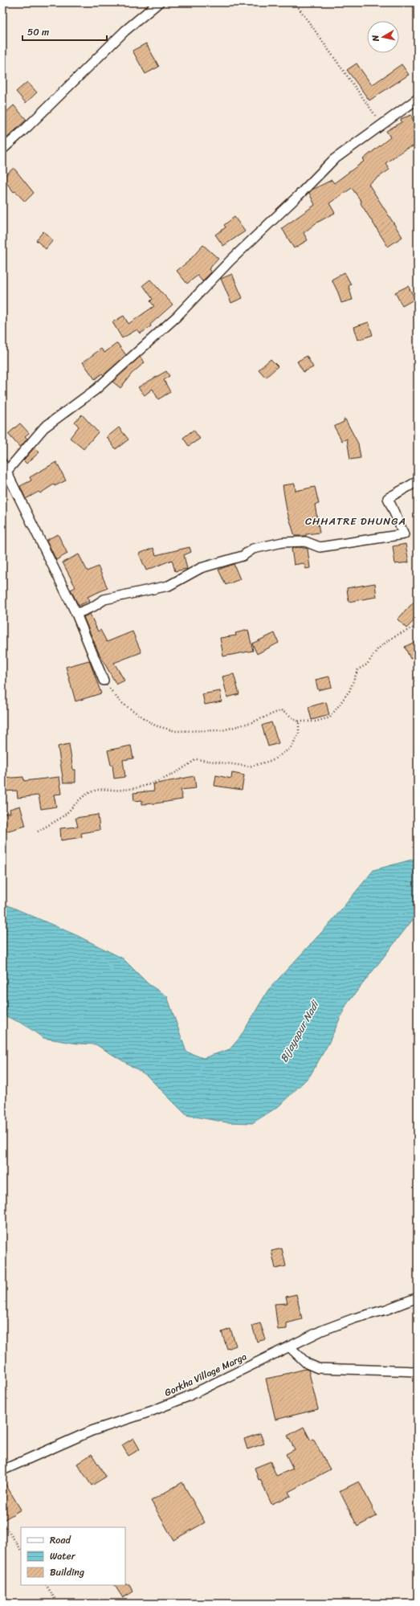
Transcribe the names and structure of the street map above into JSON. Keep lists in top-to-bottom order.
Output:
{
  "streets": {
    "street": ["Gorkha Village Marga"]
  },
  "districts": ["CHHATRE DHUNGA"],
  "water": ["Bijayapur Nadi"],
  "legend": ["Road", "Water", "Building"],
  "scale_bar": "50 m",
  "north": "left"
}
